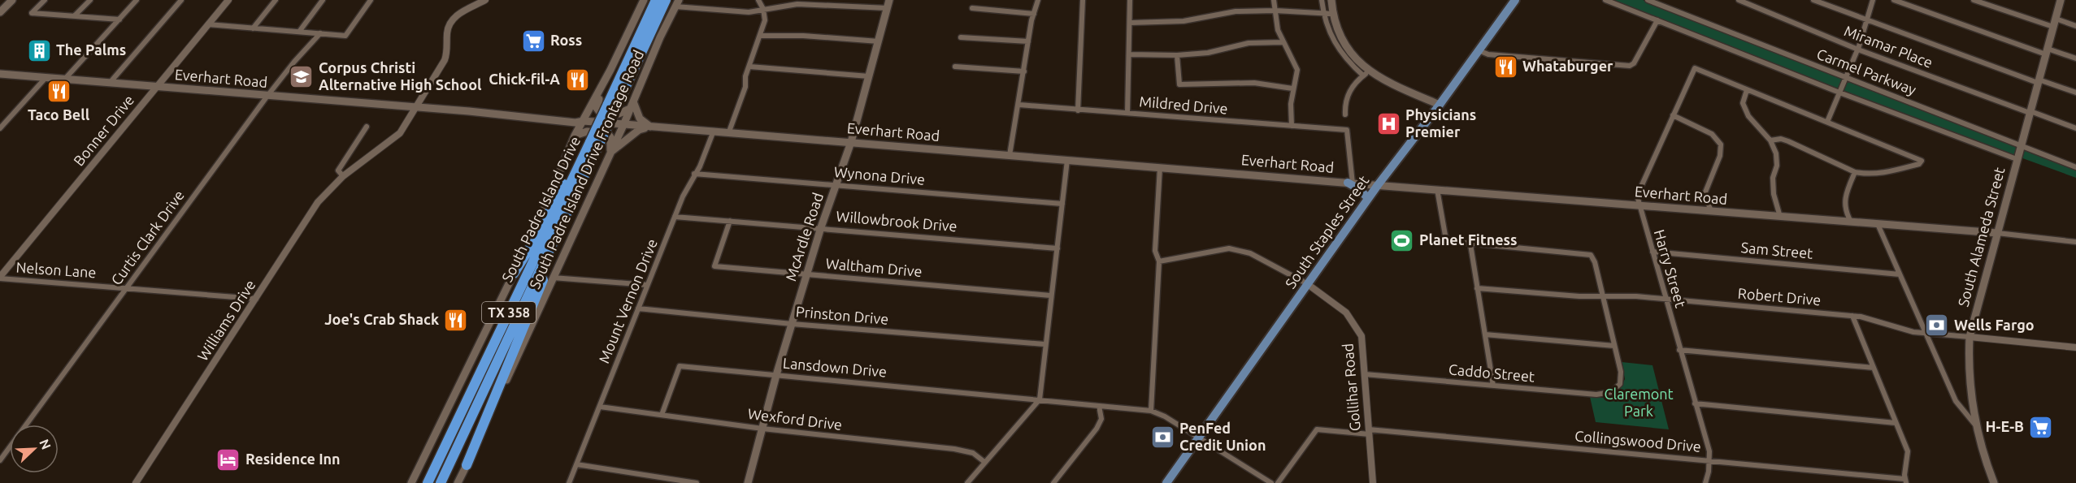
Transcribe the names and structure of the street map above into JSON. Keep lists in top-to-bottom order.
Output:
{
  "streets": {
    "highway": ["South Padre Island Drive", "TX 358"],
    "main road": [
      "Everhart Road",
      "South Padre Island Drive Frontage Road",
      "South Staples Street",
      "McArdle Road",
      "South Alameda Street"
    ],
    "street": [
      "Miramar Place",
      "Carmel Parkway",
      "Mildred Drive",
      "Bonner Drive",
      "Wynona Drive",
      "Willowbrook Drive",
      "Curtis Clark Drive",
      "Sam Street",
      "Waltham Drive",
      "Harry Street",
      "Nelson Lane",
      "Robert Drive",
      "Mount Vernon Drive",
      "Prinston Drive",
      "Williams Drive",
      "Lansdown Drive",
      "Caddo Street",
      "Gollihar Road",
      "Wexford Drive",
      "Collingswood Drive"
    ]
  },
  "crossings": [
    ["Miramar Place", "South Alameda Street"],
    ["Carmel Parkway", "South Alameda Street"],
    ["Everhart Road", "Mildred Drive"],
    ["Everhart Road", "Bonner Drive"],
    ["Everhart Road", "South Padre Island Drive Frontage Road"],
    ["Everhart Road", "South Staples Street"],
    ["Everhart Road", "McArdle Road"],
    ["Everhart Road", "South Alameda Street"],
    ["Everhart Road", "Curtis Clark Drive"],
    ["Everhart Road", "Harry Street"],
    ["Everhart Road", "Mount Vernon Drive"],
    ["Everhart Road", "Williams Drive"],
    ["Bonner Drive", "Nelson Lane"],
    ["Wynona Drive", "McArdle Road"],
    ["Wynona Drive", "Mount Vernon Drive"],
    ["Willowbrook Drive", "McArdle Road"],
    ["Willowbrook Drive", "Waltham Drive"],
    ["Willowbrook Drive", "Mount Vernon Drive"],
    ["South Staples Street", "Lansdown Drive"],
    ["South Staples Street", "Gollihar Road"],
    ["McArdle Road", "Waltham Drive"],
    ["McArdle Road", "Prinston Drive"],
    ["McArdle Road", "Lansdown Drive"],
    ["McArdle Road", "Wexford Drive"],
    ["South Alameda Street", "Robert Drive"],
    ["Curtis Clark Drive", "Nelson Lane"],
    ["Sam Street", "Harry Street"],
    ["Harry Street", "Robert Drive"],
    ["Harry Street", "Collingswood Drive"],
    ["Nelson Lane", "Williams Drive"],
    ["Mount Vernon Drive", "Prinston Drive"],
    ["Mount Vernon Drive", "Wexford Drive"],
    ["Lansdown Drive", "Wexford Drive"],
    ["Caddo Street", "Gollihar Road"],
    ["Gollihar Road", "Collingswood Drive"]
  ],
  "parks": ["Claremont Park"],
  "places": {
    "supermarket": ["Ross", "H-E-B"],
    "building": ["The Palms"],
    "restaurant": [
      "Whataburger",
      "Chick-fil-A",
      "Taco Bell",
      "Joe's Crab Shack"
    ],
    "school or university": ["Corpus Christi Alternative High School"],
    "hospital": ["Physicians Premier"],
    "sports": ["Planet Fitness"],
    "bank": ["Wells Fargo", "PenFed Credit Union"],
    "hotel": ["Residence Inn"]
  },
  "north": "top right"
}
